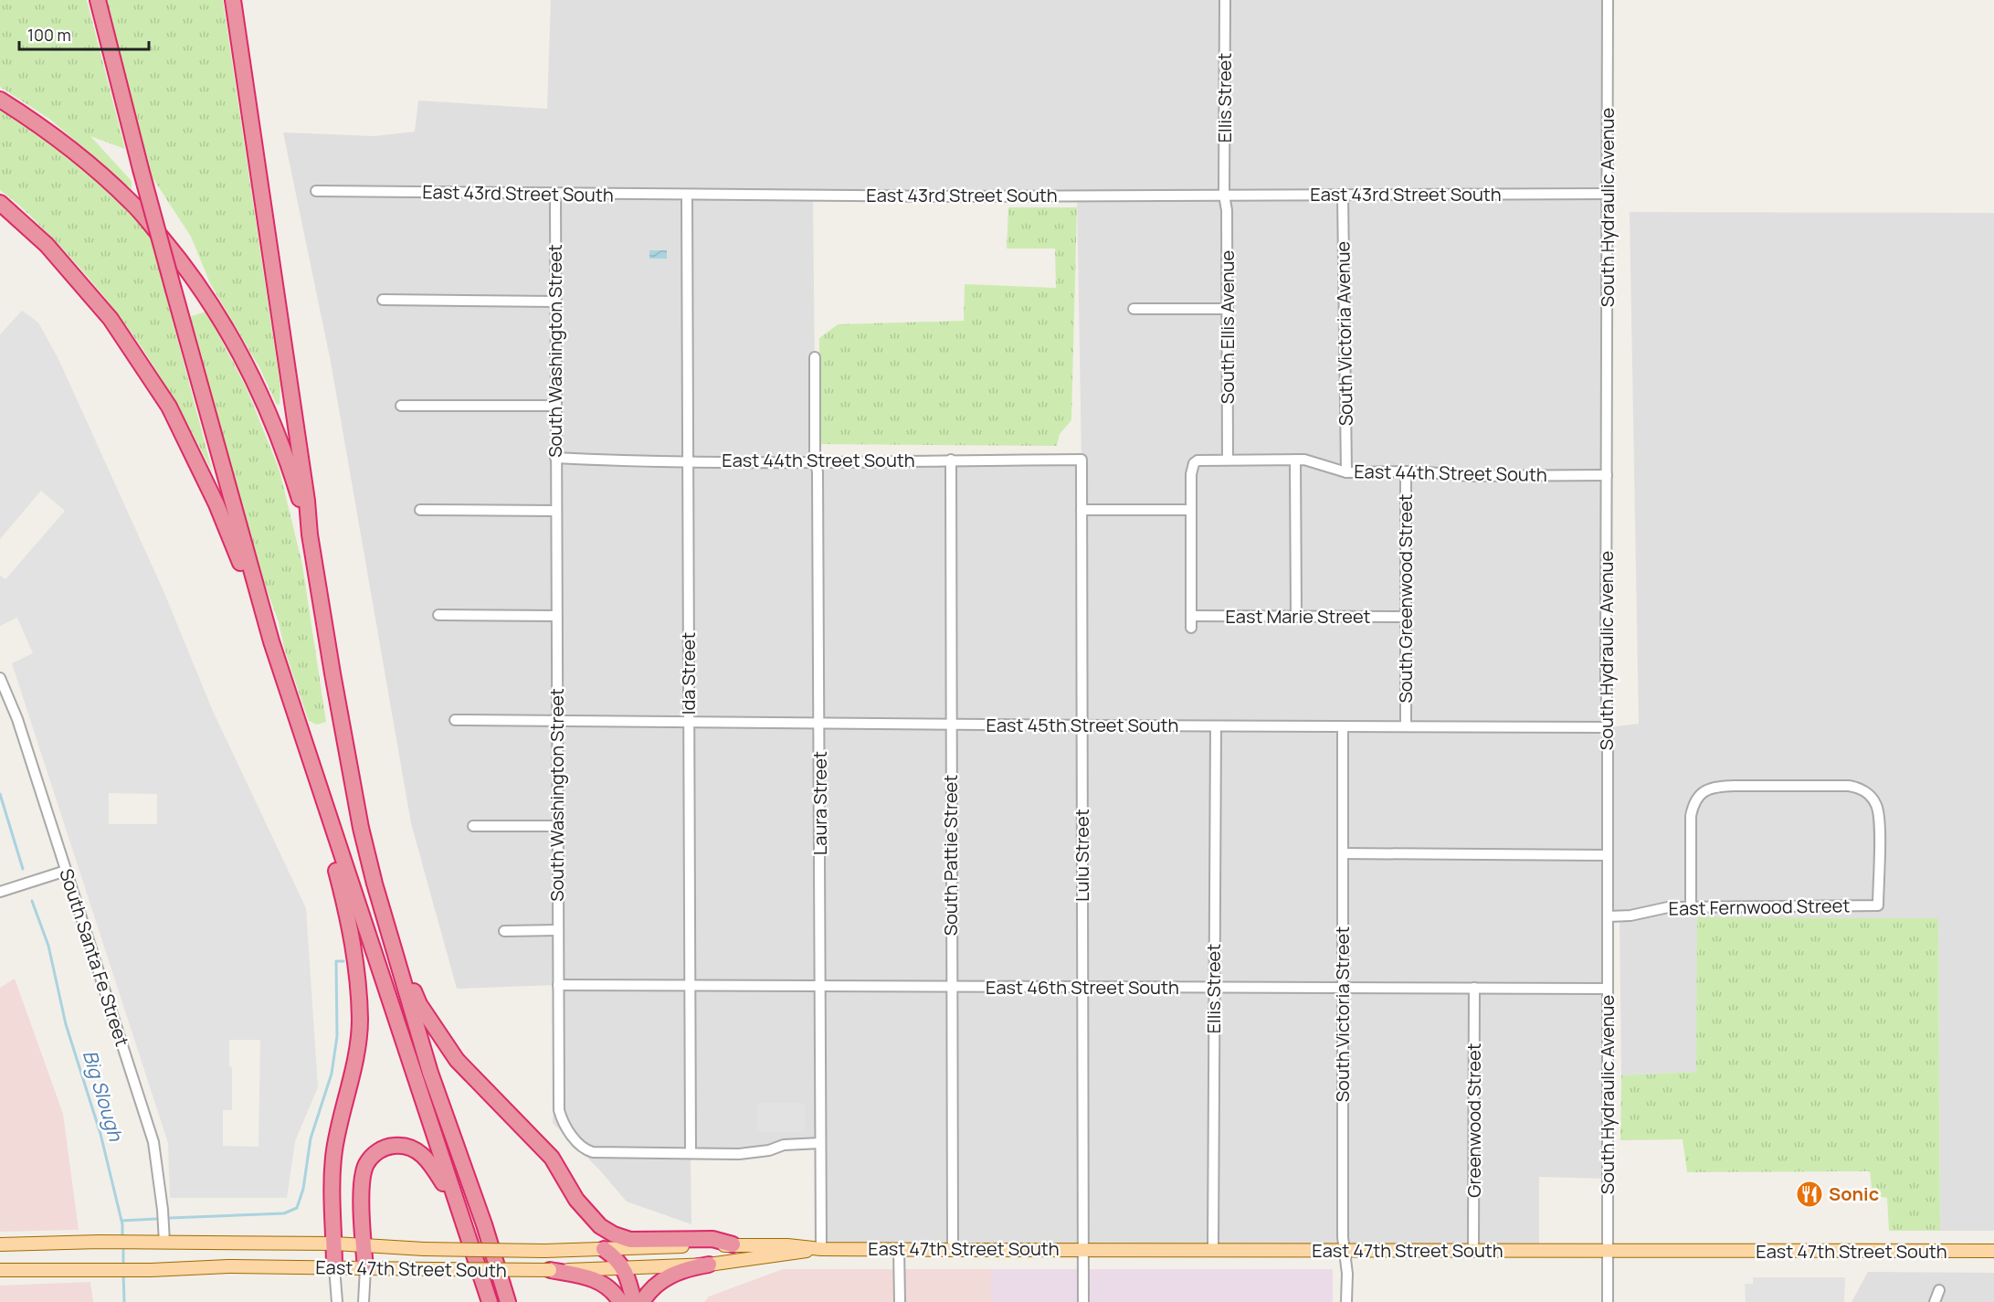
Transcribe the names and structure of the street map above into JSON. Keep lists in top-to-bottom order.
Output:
{
  "streets": {
    "main road": ["East 47th Street South"],
    "street": [
      "Ellis Street",
      "East 43rd Street South",
      "South Hydraulic Avenue",
      "South Ellis Avenue",
      "South Victoria Avenue",
      "South Washington Street",
      "East 44th Street South",
      "South Greenwood Street",
      "East Marie Street",
      "Ida Street",
      "East 45th Street South",
      "Laura Street",
      "South Pattie Street",
      "Lulu Street",
      "East Fernwood Street",
      "South Santa Fe Street",
      "East 46th Street South",
      "South Victoria Street",
      "Greenwood Street"
    ]
  },
  "crossings": [
    ["Ellis Street", "East 43rd Street South"],
    ["Ellis Street", "South Ellis Avenue"],
    ["Ellis Street", "East 45th Street South"],
    ["Ellis Street", "East 46th Street South"],
    ["Ellis Street", "East 47th Street South"],
    ["East 43rd Street South", "South Hydraulic Avenue"],
    ["East 43rd Street South", "South Ellis Avenue"],
    ["East 43rd Street South", "South Victoria Avenue"],
    ["East 43rd Street South", "South Washington Street"],
    ["East 43rd Street South", "Ida Street"],
    ["South Hydraulic Avenue", "East 44th Street South"],
    ["South Hydraulic Avenue", "East 45th Street South"],
    ["South Hydraulic Avenue", "East Fernwood Street"],
    ["South Hydraulic Avenue", "East 46th Street South"],
    ["South Hydraulic Avenue", "East 47th Street South"],
    ["South Ellis Avenue", "East 44th Street South"],
    ["South Victoria Avenue", "East 44th Street South"],
    ["South Washington Street", "East 44th Street South"],
    ["South Washington Street", "Ida Street"],
    ["South Washington Street", "East 45th Street South"],
    ["South Washington Street", "Laura Street"],
    ["South Washington Street", "East 46th Street South"],
    ["East 44th Street South", "South Greenwood Street"],
    ["East 44th Street South", "Ida Street"],
    ["East 44th Street South", "Laura Street"],
    ["East 44th Street South", "South Pattie Street"],
    ["East 44th Street South", "Lulu Street"],
    ["South Greenwood Street", "East Marie Street"],
    ["South Greenwood Street", "East 45th Street South"],
    ["Ida Street", "East 45th Street South"],
    ["Ida Street", "East 46th Street South"],
    ["East 45th Street South", "Laura Street"],
    ["East 45th Street South", "South Pattie Street"],
    ["East 45th Street South", "Lulu Street"],
    ["East 45th Street South", "South Victoria Street"],
    ["Laura Street", "East 46th Street South"],
    ["Laura Street", "East 47th Street South"],
    ["South Pattie Street", "East 46th Street South"],
    ["South Pattie Street", "East 47th Street South"],
    ["Lulu Street", "East 46th Street South"],
    ["Lulu Street", "East 47th Street South"],
    ["South Santa Fe Street", "East 47th Street South"],
    ["East 46th Street South", "South Victoria Street"],
    ["East 46th Street South", "Greenwood Street"],
    ["South Victoria Street", "East 47th Street South"],
    ["Greenwood Street", "East 47th Street South"]
  ],
  "water": ["Big Slough"],
  "places": {
    "restaurant": ["Sonic"]
  },
  "scale_bar": "100 m"
}
